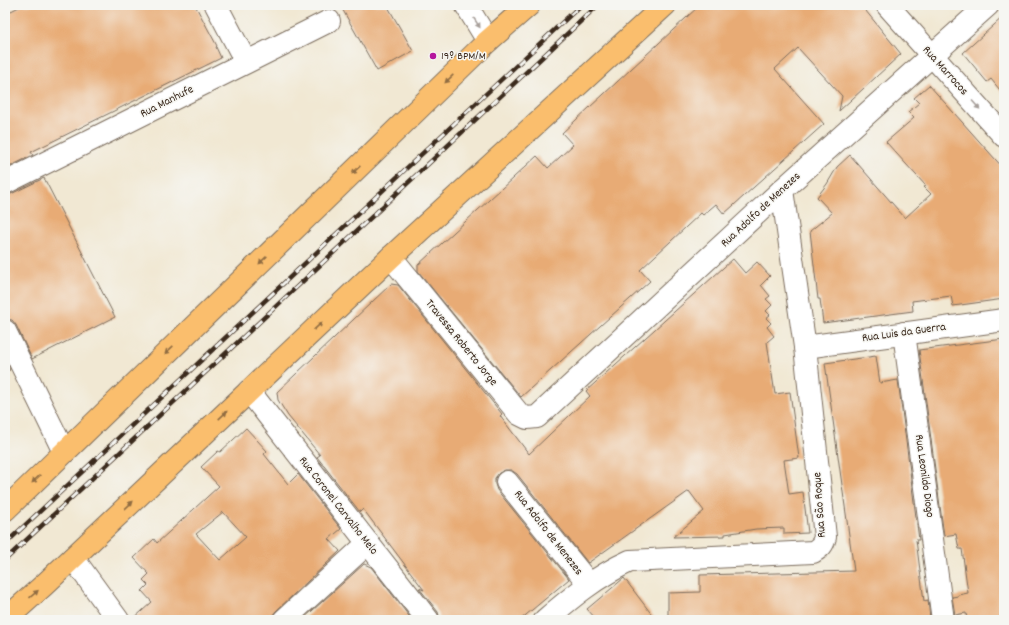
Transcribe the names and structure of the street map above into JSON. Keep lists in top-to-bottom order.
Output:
{
  "streets": {
    "street": [
      "Rua Marrocos",
      "Rua Manhufe",
      "Rua Adolfo de Menezes",
      "Rua Luis da Guerra",
      "Travessa Roberto Jorge",
      "Rua Leonildo Diogo",
      "Rua São Roque",
      "Rua Coronel Carvalho Melo"
    ]
  },
  "crossings": [
    ["Rua Marrocos", "Rua Adolfo de Menezes"],
    ["Rua Adolfo de Menezes", "Travessa Roberto Jorge"],
    ["Rua Adolfo de Menezes", "Rua São Roque"],
    ["Rua Luis da Guerra", "Rua Leonildo Diogo"],
    ["Rua Luis da Guerra", "Rua São Roque"]
  ],
  "one_way": ["Rua Marrocos"],
  "places": ["19º BPM/M"]
}
